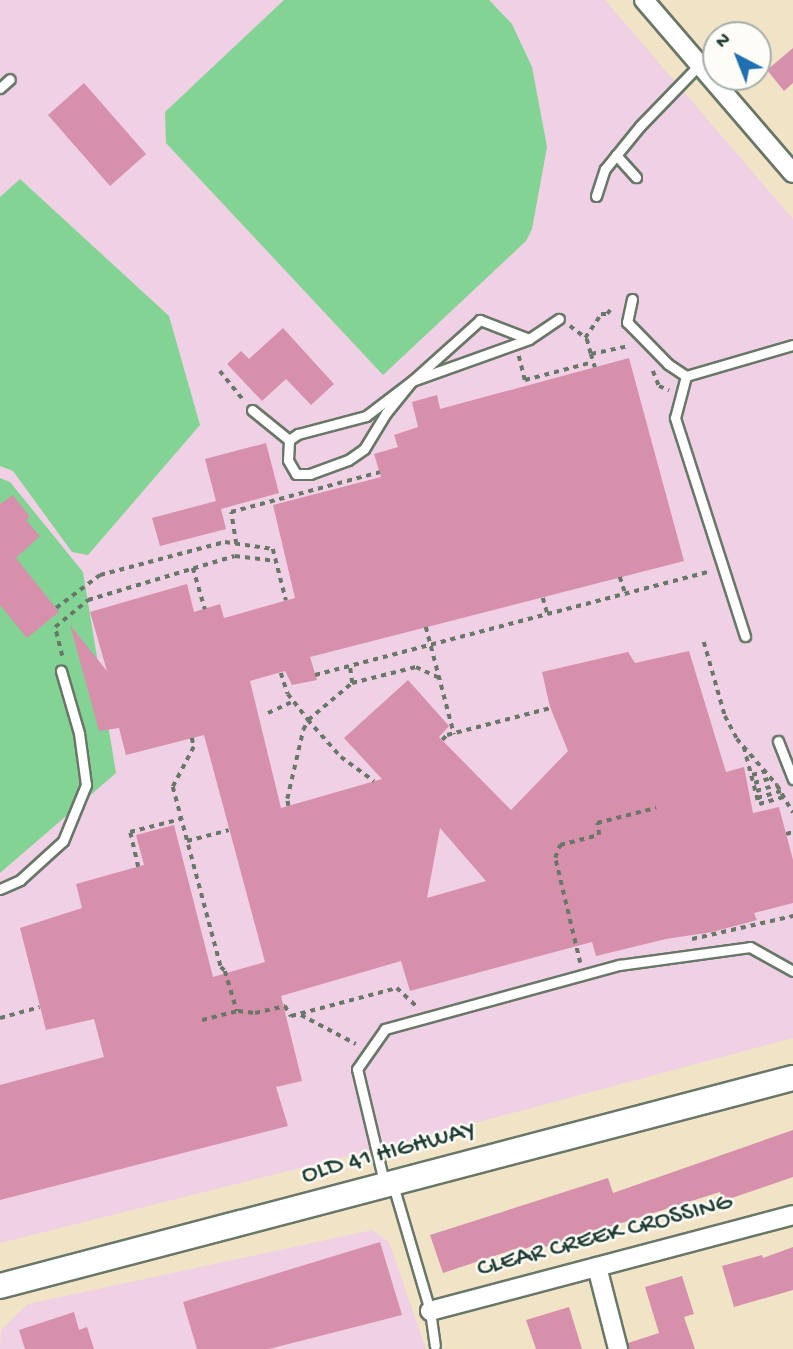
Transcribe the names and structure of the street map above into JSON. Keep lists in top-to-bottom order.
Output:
{
  "streets": {
    "main road": ["OLD 41 HIGHWAY"],
    "street": ["CLEAR CREEK CROSSING"]
  },
  "north": "top left"
}
